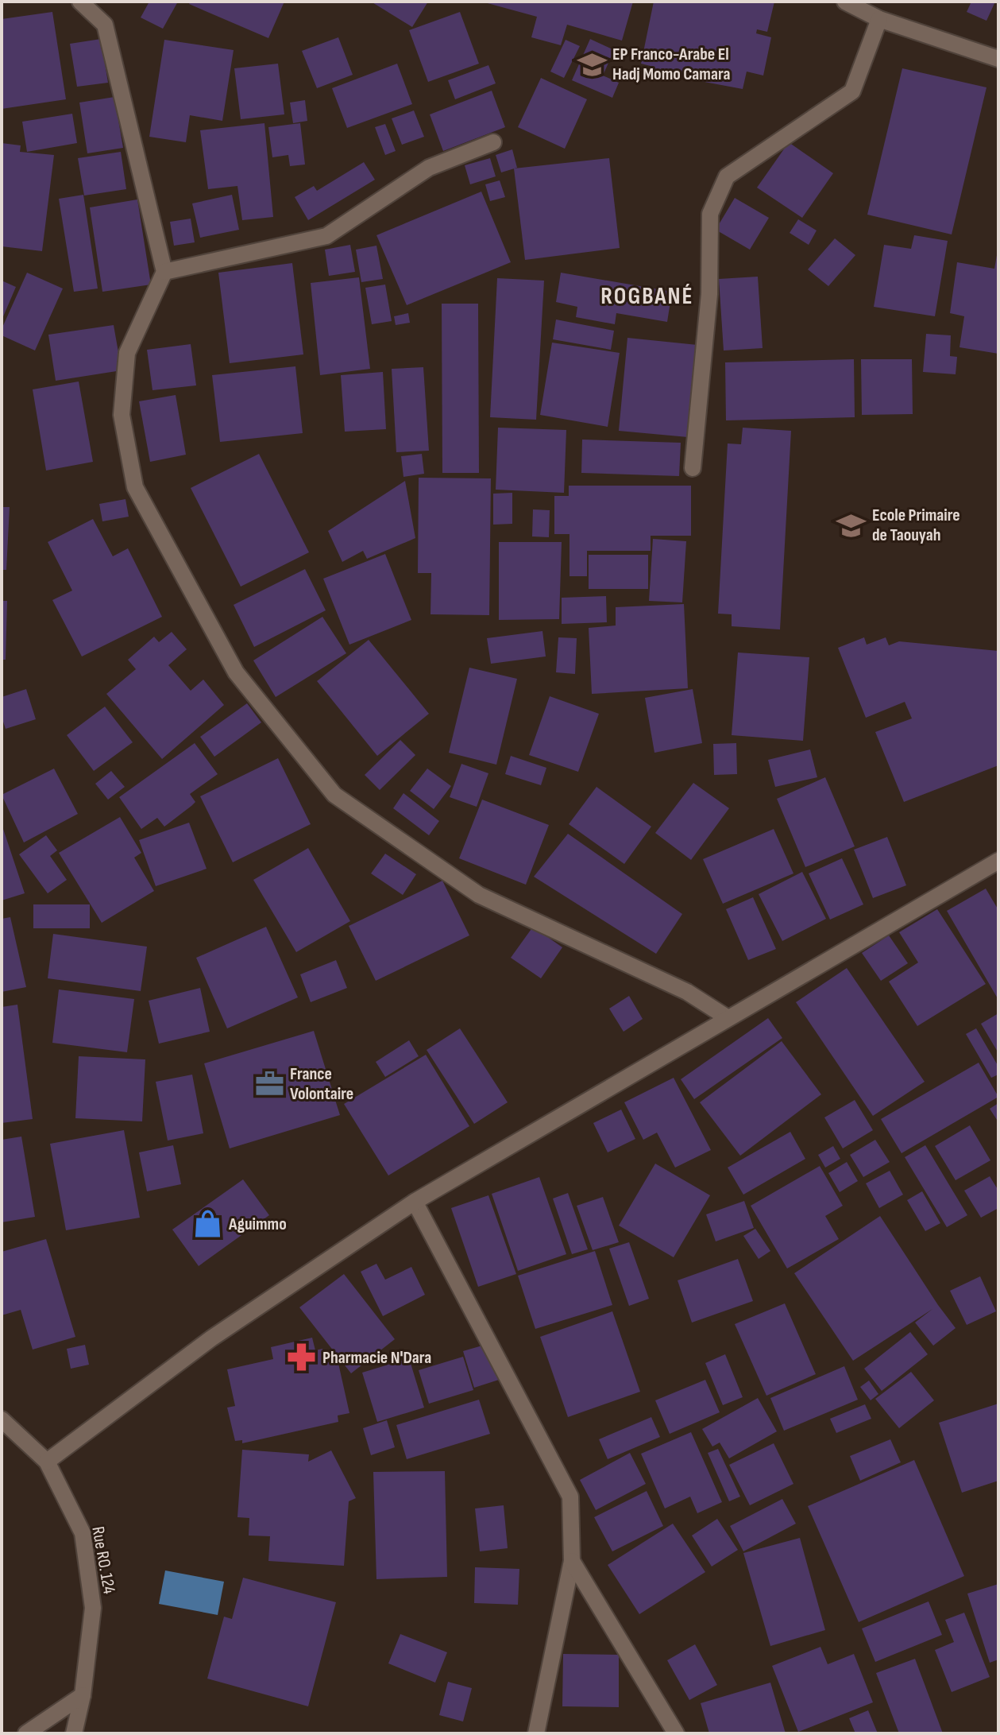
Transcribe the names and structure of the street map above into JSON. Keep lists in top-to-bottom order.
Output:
{
  "streets": {
    "street": ["Rue RO. 124"]
  },
  "districts": ["ROGBANÉ"],
  "places": {
    "school or university": ["EP Franco-Arabe El Hadj Momo Camara", "Ecole Primaire de Taouyah"],
    "office": ["France Volontaire"],
    "shop": ["Aguimmo"],
    "pharmacy": ["Pharmacie N'Dara"]
  }
}
